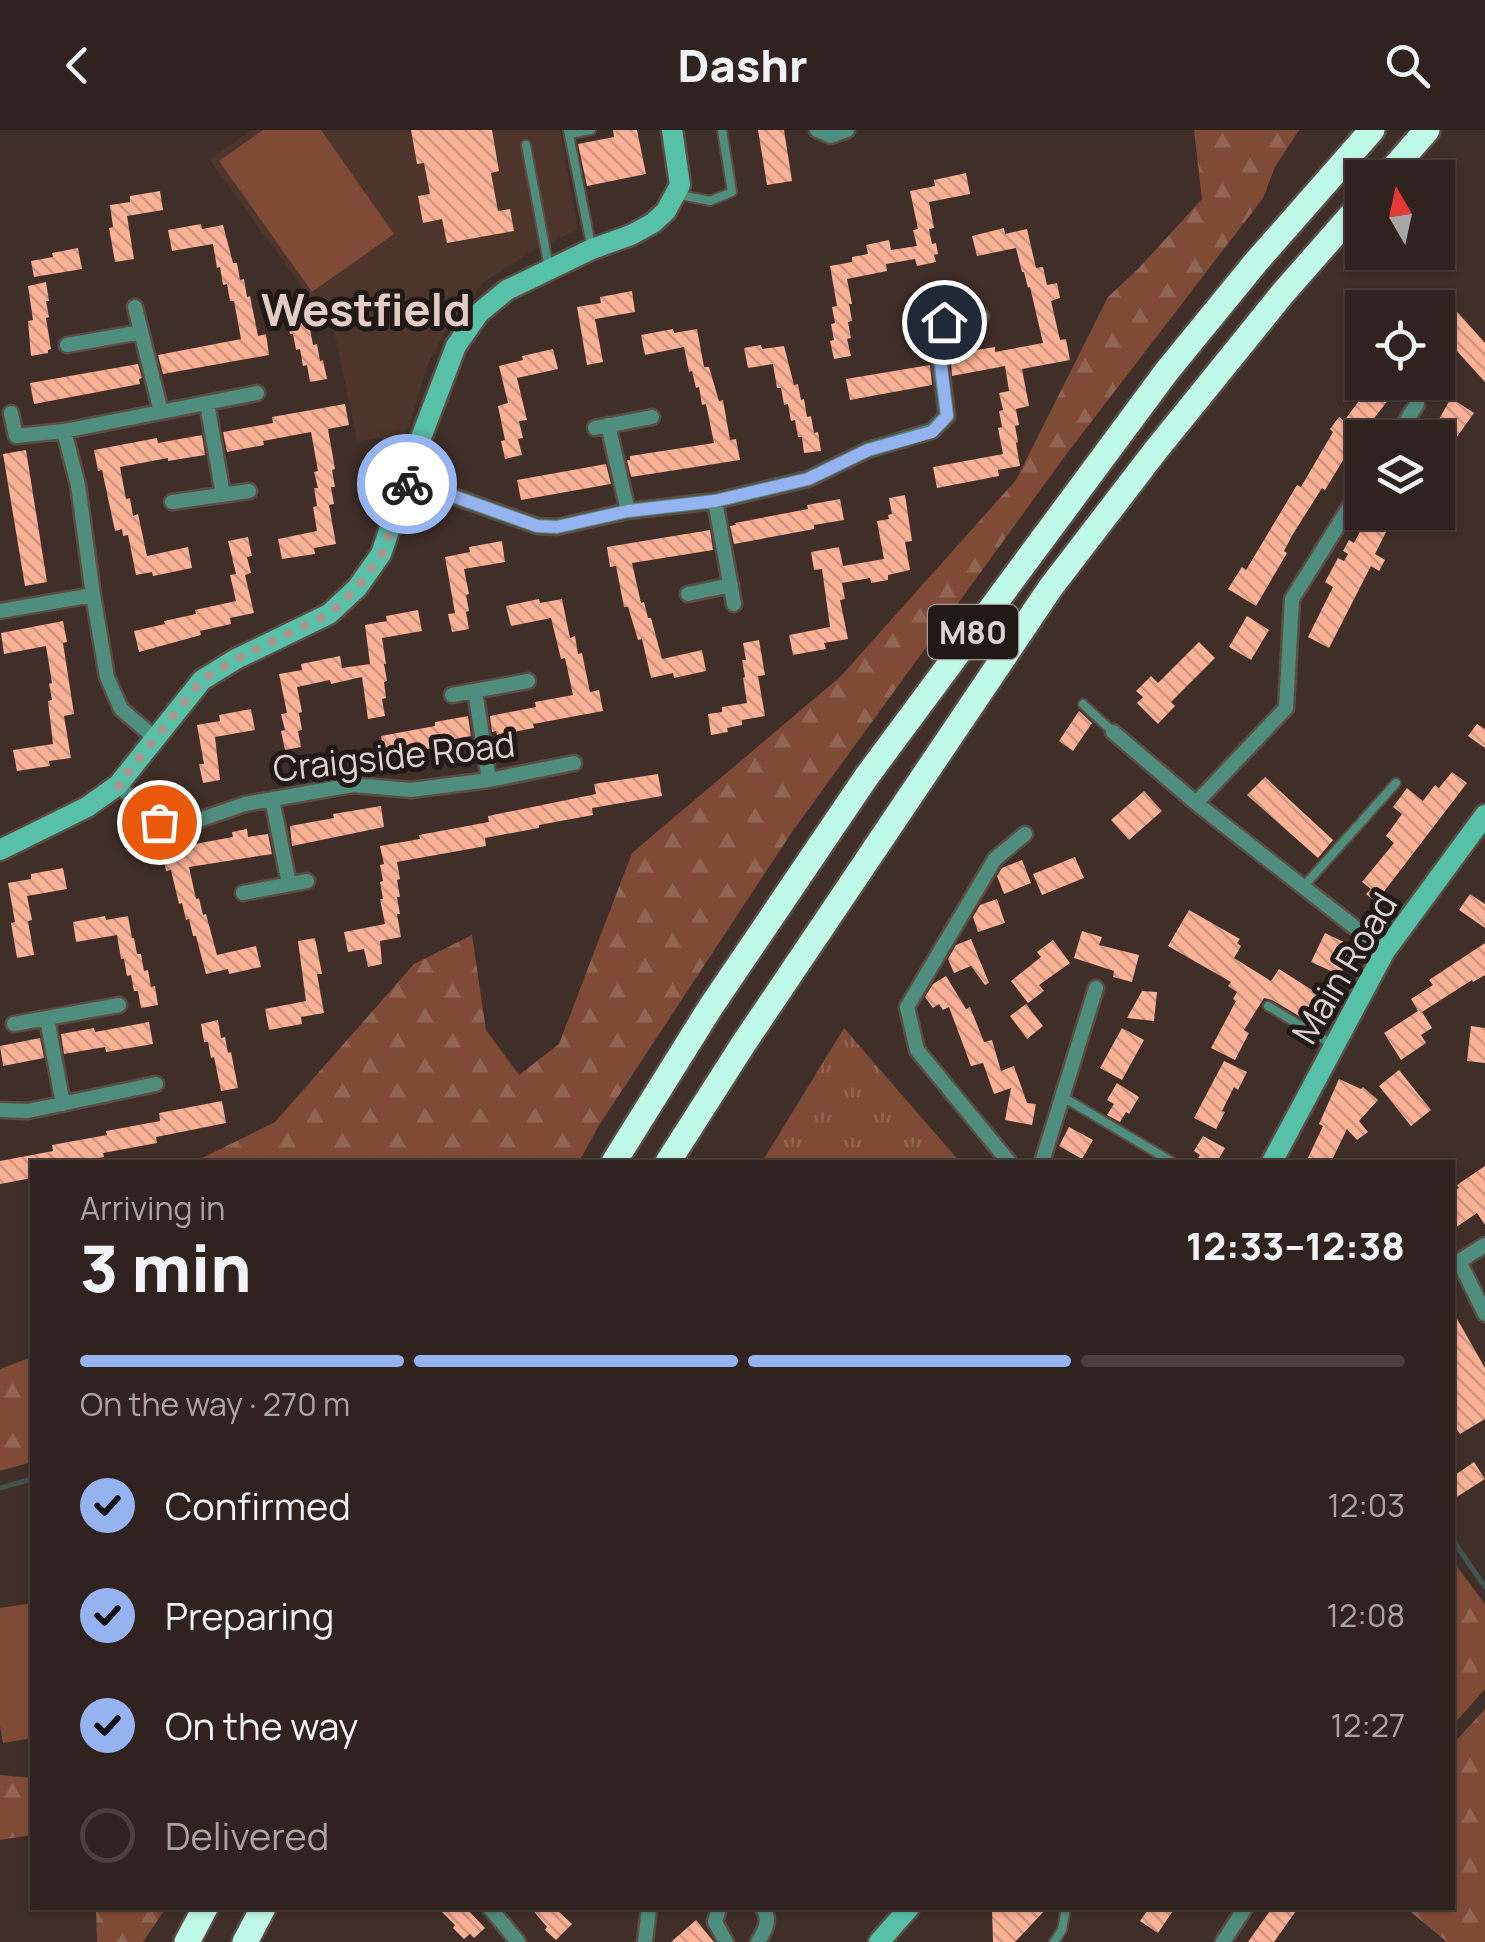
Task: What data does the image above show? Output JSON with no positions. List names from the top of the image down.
{
  "streets": {
    "highway": ["M80"],
    "street": ["Craigside Road", "Main Road"]
  },
  "districts": ["Westfield"],
  "north": "top",
  "page": {
    "header": "Dashr",
    "heading": ["3 min", "Arriving in", "12:33–12:38"],
    "bar": "On the way · 270 m",
    "list": [
      ["Confirmed", "12:03"],
      ["Preparing", "12:08"],
      ["On the way", "12:27"],
      "Delivered"
    ]
  }
}
